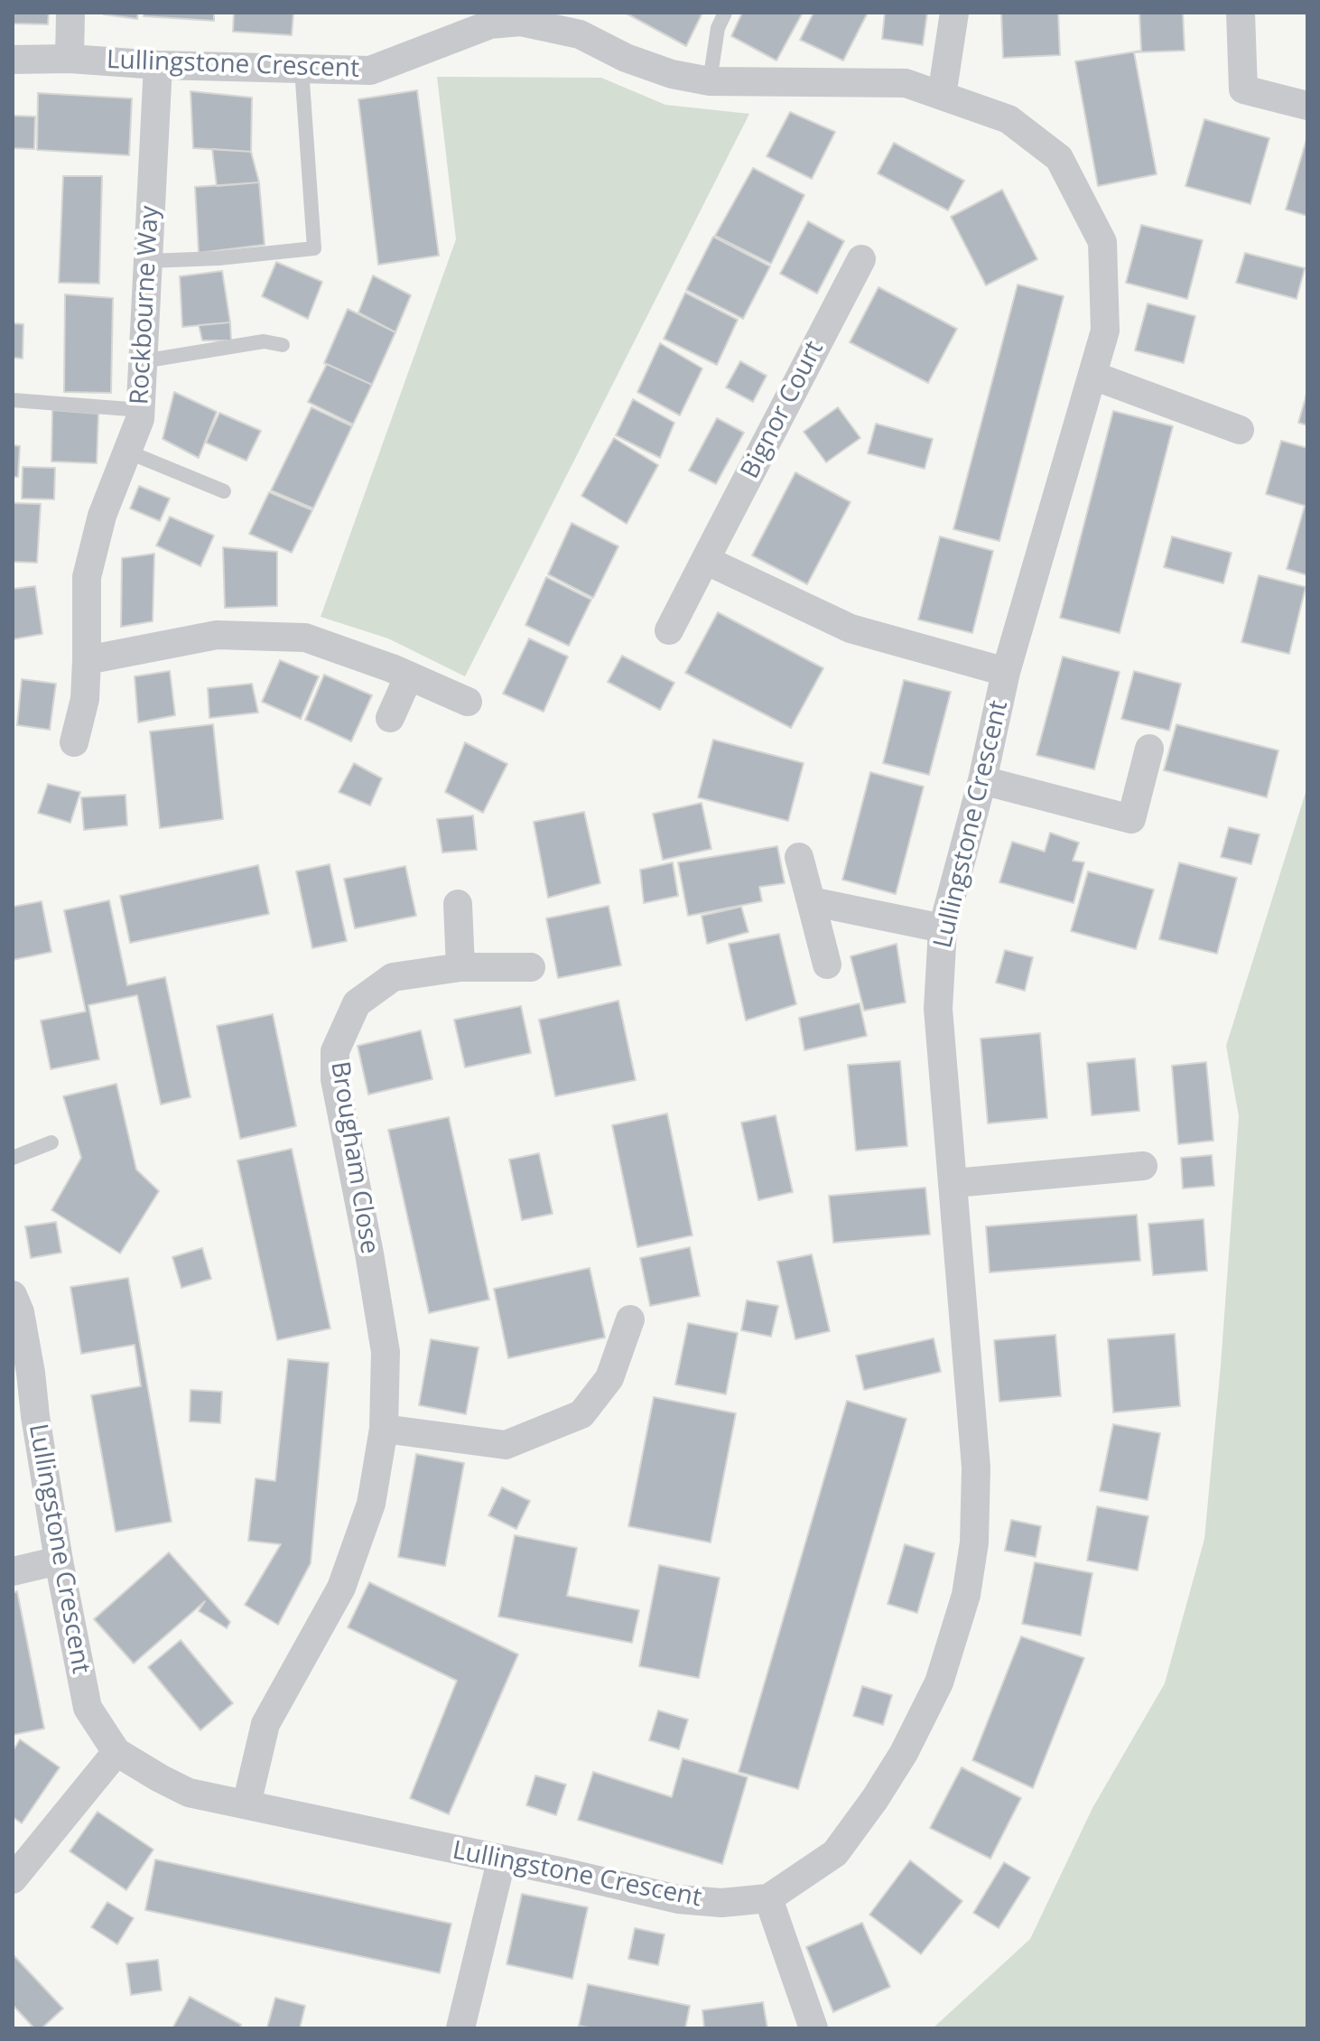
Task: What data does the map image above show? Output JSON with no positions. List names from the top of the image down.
{
  "streets": {
    "street": [
      "Lullingstone Crescent",
      "Rockbourne Way",
      "Bignor Court",
      "Brougham Close"
    ]
  },
  "crossings": [
    ["Lullingstone Crescent", "Rockbourne Way"],
    ["Lullingstone Crescent", "Brougham Close"]
  ]
}
